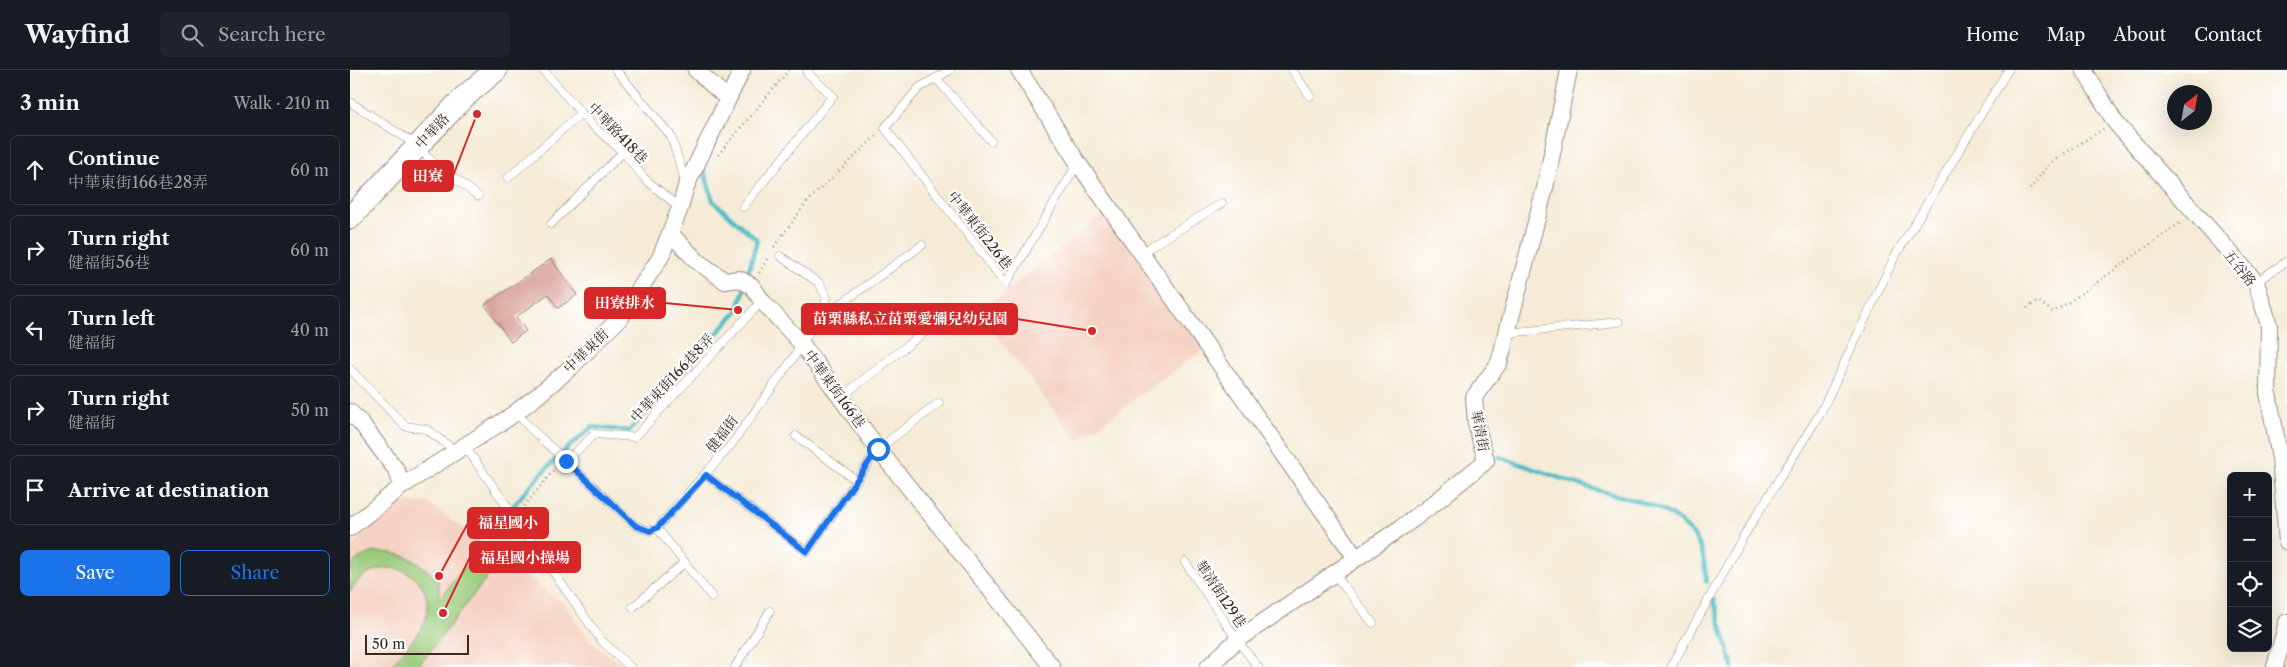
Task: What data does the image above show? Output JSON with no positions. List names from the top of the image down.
{
  "streets": {
    "street": [
      "中華路",
      "五谷路",
      "中華東街",
      "中華東街166巷",
      "華清街"
    ],
    "lane": [
      "中華路418巷",
      "中華東街226巷",
      "中華東街166巷8弄",
      "健福街",
      "華清街129巷"
    ]
  },
  "crossings": [
    ["中華路418巷", "中華東街"],
    ["中華東街166巷8弄", "中華東街166巷"],
    ["中華東街166巷", "健福街"],
    ["華清街", "華清街129巷"]
  ],
  "places": [
    "田寮",
    "田寮排水",
    "苗栗縣私立苗栗愛彌兒幼兒園",
    "福星國小",
    "福星國小操場"
  ],
  "scale_bar": "50 m",
  "north": "top right",
  "page": {
    "header": "Wayfind",
    "search": "Search here",
    "nav": [
      "Home",
      "Map",
      "About",
      "Contact"
    ],
    "heading": ["3 min", "Walk · 210 m"],
    "list": [
      ["Continue", "中華東街166巷28弄", "60 m"],
      ["Turn right", "健福街56巷", "60 m"],
      ["Turn left", "健福街", "40 m"],
      ["Turn right", "健福街", "50 m"],
      "Arrive at destination"
    ],
    "map_buttons": ["+", "−"],
    "buttons": ["Save", "Share"],
    "scale": "50 m"
  }
}
